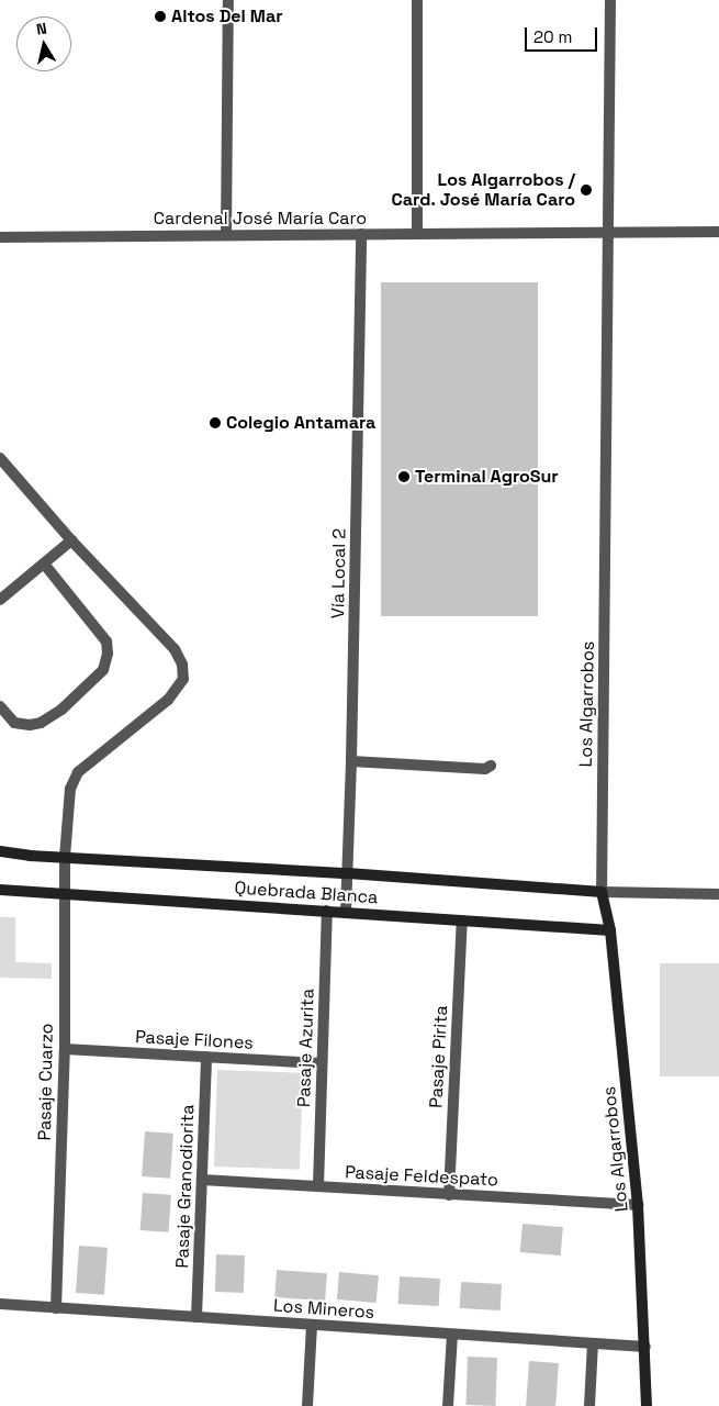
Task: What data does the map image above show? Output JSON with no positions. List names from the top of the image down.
{
  "streets": {
    "street": [
      "Cardenal José María Caro",
      "Vía Local 2",
      "Los Algarrobos",
      "Quebrada Blanca",
      "Pasaje Filones",
      "Pasaje Azurita",
      "Pasaje Pirita",
      "Pasaje Cuarzo",
      "Pasaje Feldespato",
      "Pasaje Granodiorita",
      "Los Mineros"
    ]
  },
  "crossings": [
    ["Cardenal José María Caro", "Vía Local 2"],
    ["Cardenal José María Caro", "Los Algarrobos"],
    ["Vía Local 2", "Quebrada Blanca"],
    ["Los Algarrobos", "Quebrada Blanca"],
    ["Los Algarrobos", "Pasaje Feldespato"],
    ["Los Algarrobos", "Los Mineros"],
    ["Quebrada Blanca", "Pasaje Azurita"],
    ["Quebrada Blanca", "Pasaje Pirita"],
    ["Quebrada Blanca", "Pasaje Cuarzo"],
    ["Pasaje Filones", "Pasaje Azurita"],
    ["Pasaje Filones", "Pasaje Cuarzo"],
    ["Pasaje Filones", "Pasaje Granodiorita"],
    ["Pasaje Azurita", "Pasaje Feldespato"],
    ["Pasaje Pirita", "Pasaje Feldespato"],
    ["Pasaje Cuarzo", "Los Mineros"],
    ["Pasaje Feldespato", "Pasaje Granodiorita"],
    ["Pasaje Granodiorita", "Los Mineros"]
  ],
  "places": [
    "Altos Del Mar",
    "Los Algarrobos / Card. José María Caro",
    "Colegio Antamara",
    "Terminal AgroSur"
  ],
  "scale_bar": "20 m",
  "north": "top"
}
